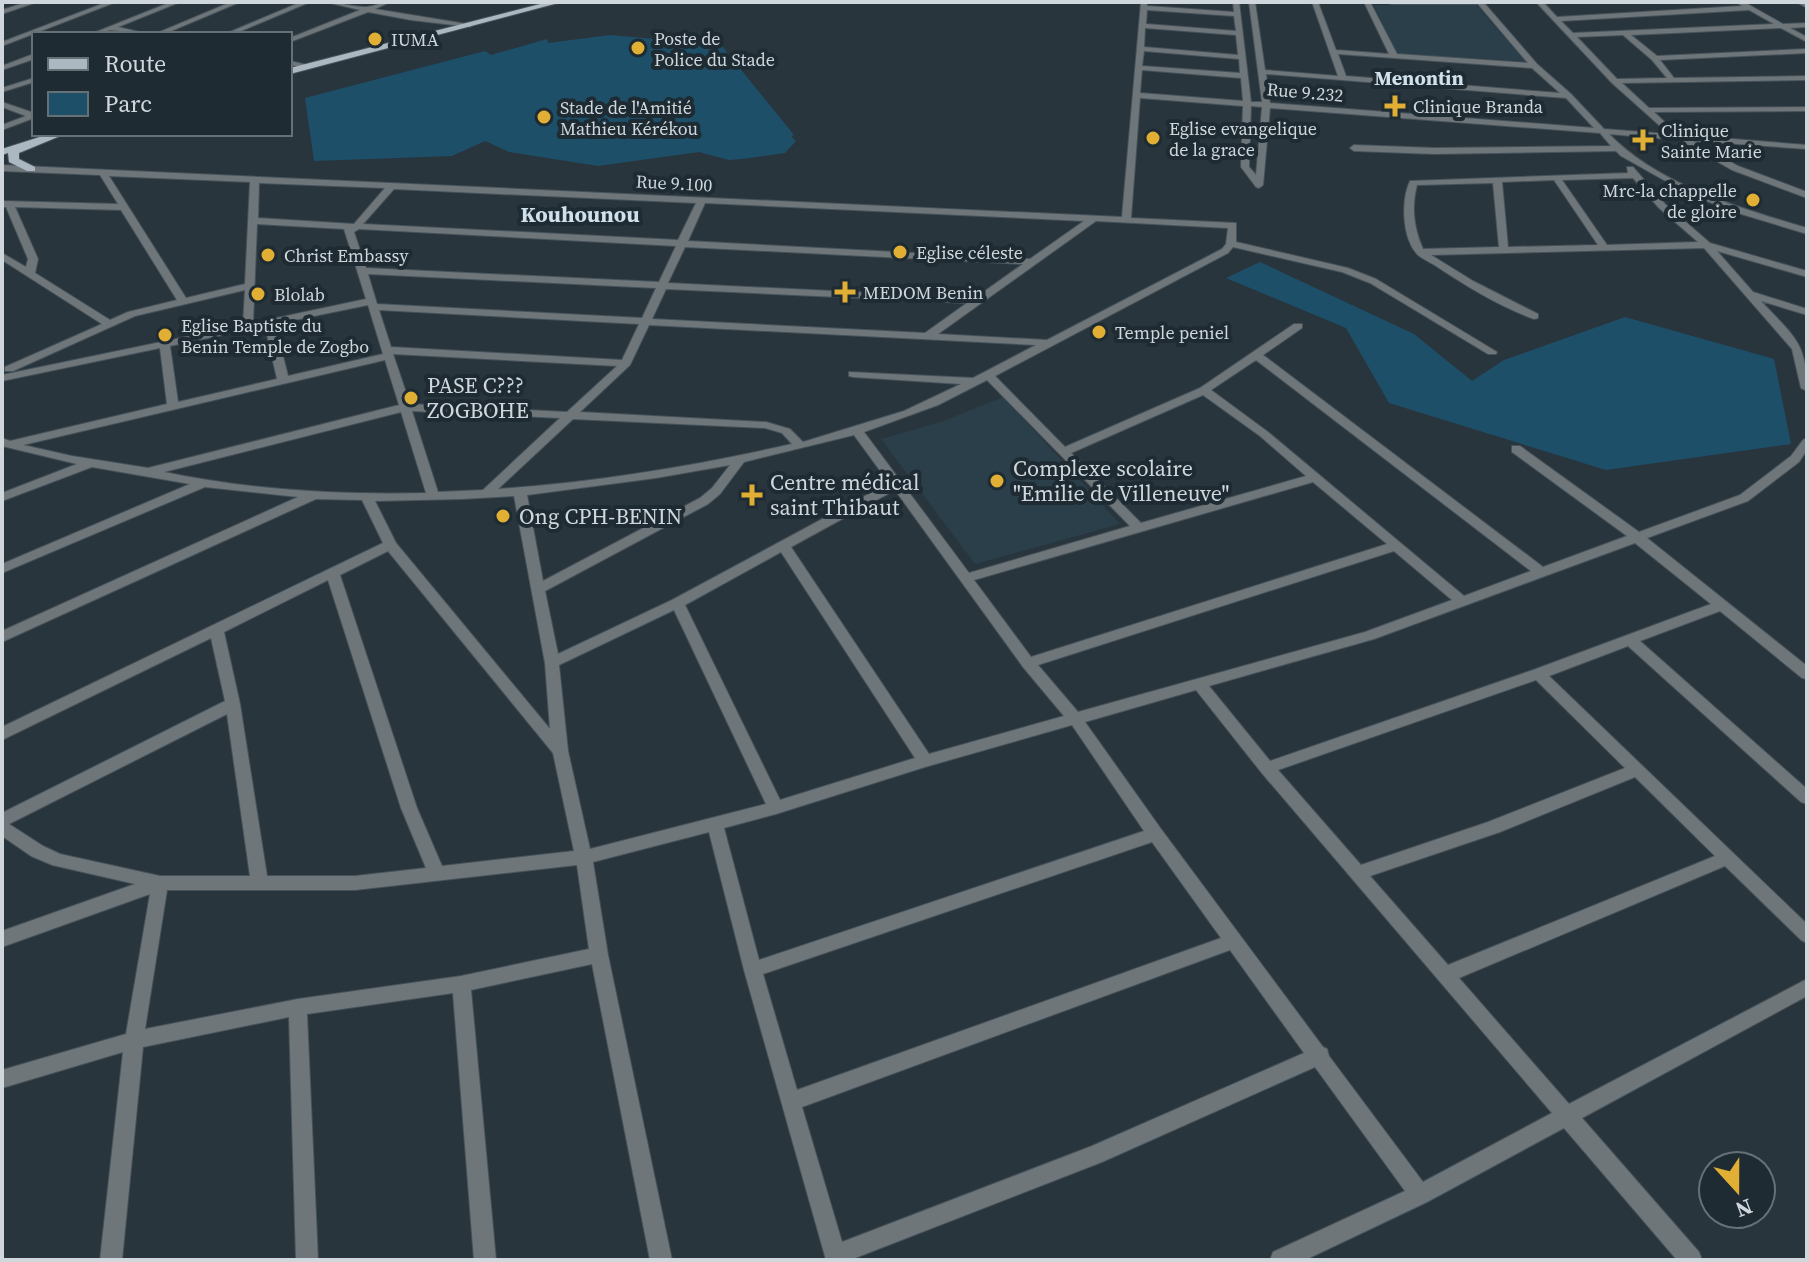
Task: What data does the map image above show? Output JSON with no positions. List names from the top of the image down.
{
  "streets": {
    "street": ["Rue 9.232", "Rue 9.100"]
  },
  "districts": ["Menontin", "Kouhounou"],
  "places": {
    "other": [
      "IUMA",
      "Poste de Police du Stade",
      "Stade de l'Amitié Mathieu Kérékou",
      "Eglise evangelique de la grace",
      "Mrc-la chappelle de gloire",
      "Eglise céleste",
      "Christ Embassy",
      "Blolab",
      "Temple peniel",
      "Eglise Baptiste du Benin Temple de Zogbo",
      "PASE C??? ZOGBOHE",
      "Complexe scolaire \"Emilie de Villeneuve\"",
      "Ong CPH-BENIN"
    ],
    "health": [
      "Clinique Branda",
      "Clinique Sainte Marie",
      "MEDOM Benin",
      "Centre médical saint Thibaut"
    ]
  },
  "legend": ["Route", "Parc"],
  "north": "bottom"
}
